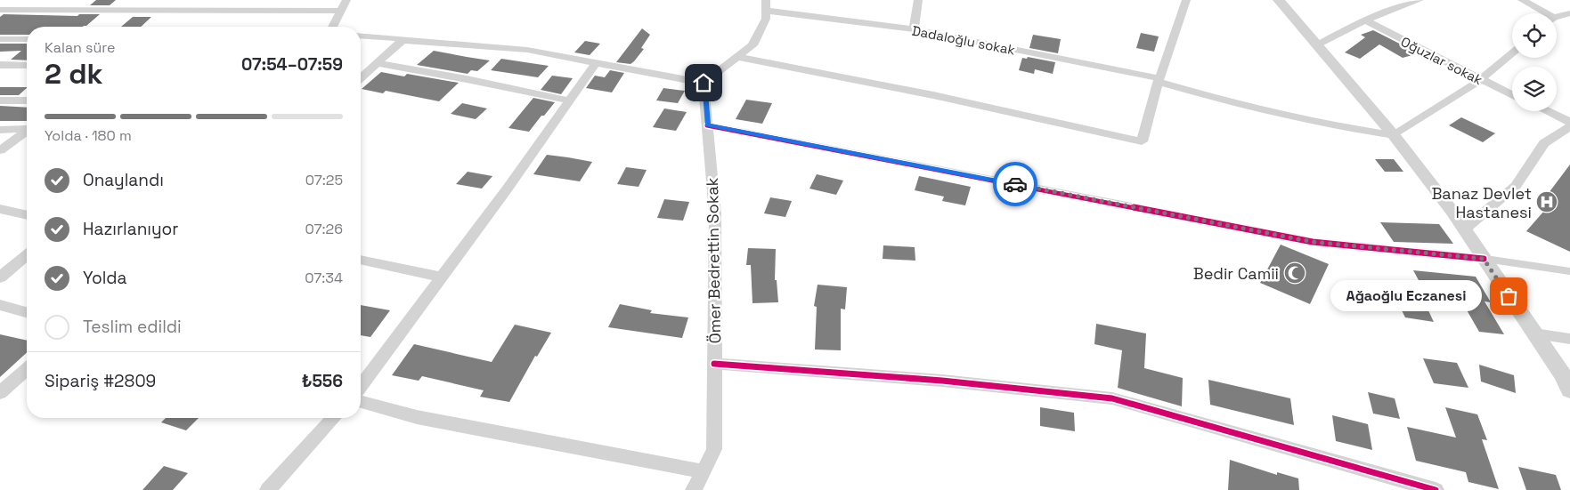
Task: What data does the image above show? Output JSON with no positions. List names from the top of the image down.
{
  "streets": {
    "street": ["Dadaloğlu sokak", "Oğuzlar sokak", "Ömer Bedrettin Sokak"]
  },
  "places": {
    "hospital": ["Banaz Devlet Hastanesi"],
    "mosque": ["Bedir Camii"],
    "other": ["Ağaoğlu Eczanesi"]
  },
  "page": {
    "heading": ["2 dk", "Kalan süre", "07:54–07:59"],
    "panel": ["Sipariş #2809", "₺556"],
    "bar": "Yolda · 180 m",
    "list": [
      ["Onaylandı", "07:25"],
      ["Hazırlanıyor", "07:26"],
      ["Yolda", "07:34"],
      "Teslim edildi"
    ],
    "bubble": "Ağaoğlu Eczanesi"
  }
}
